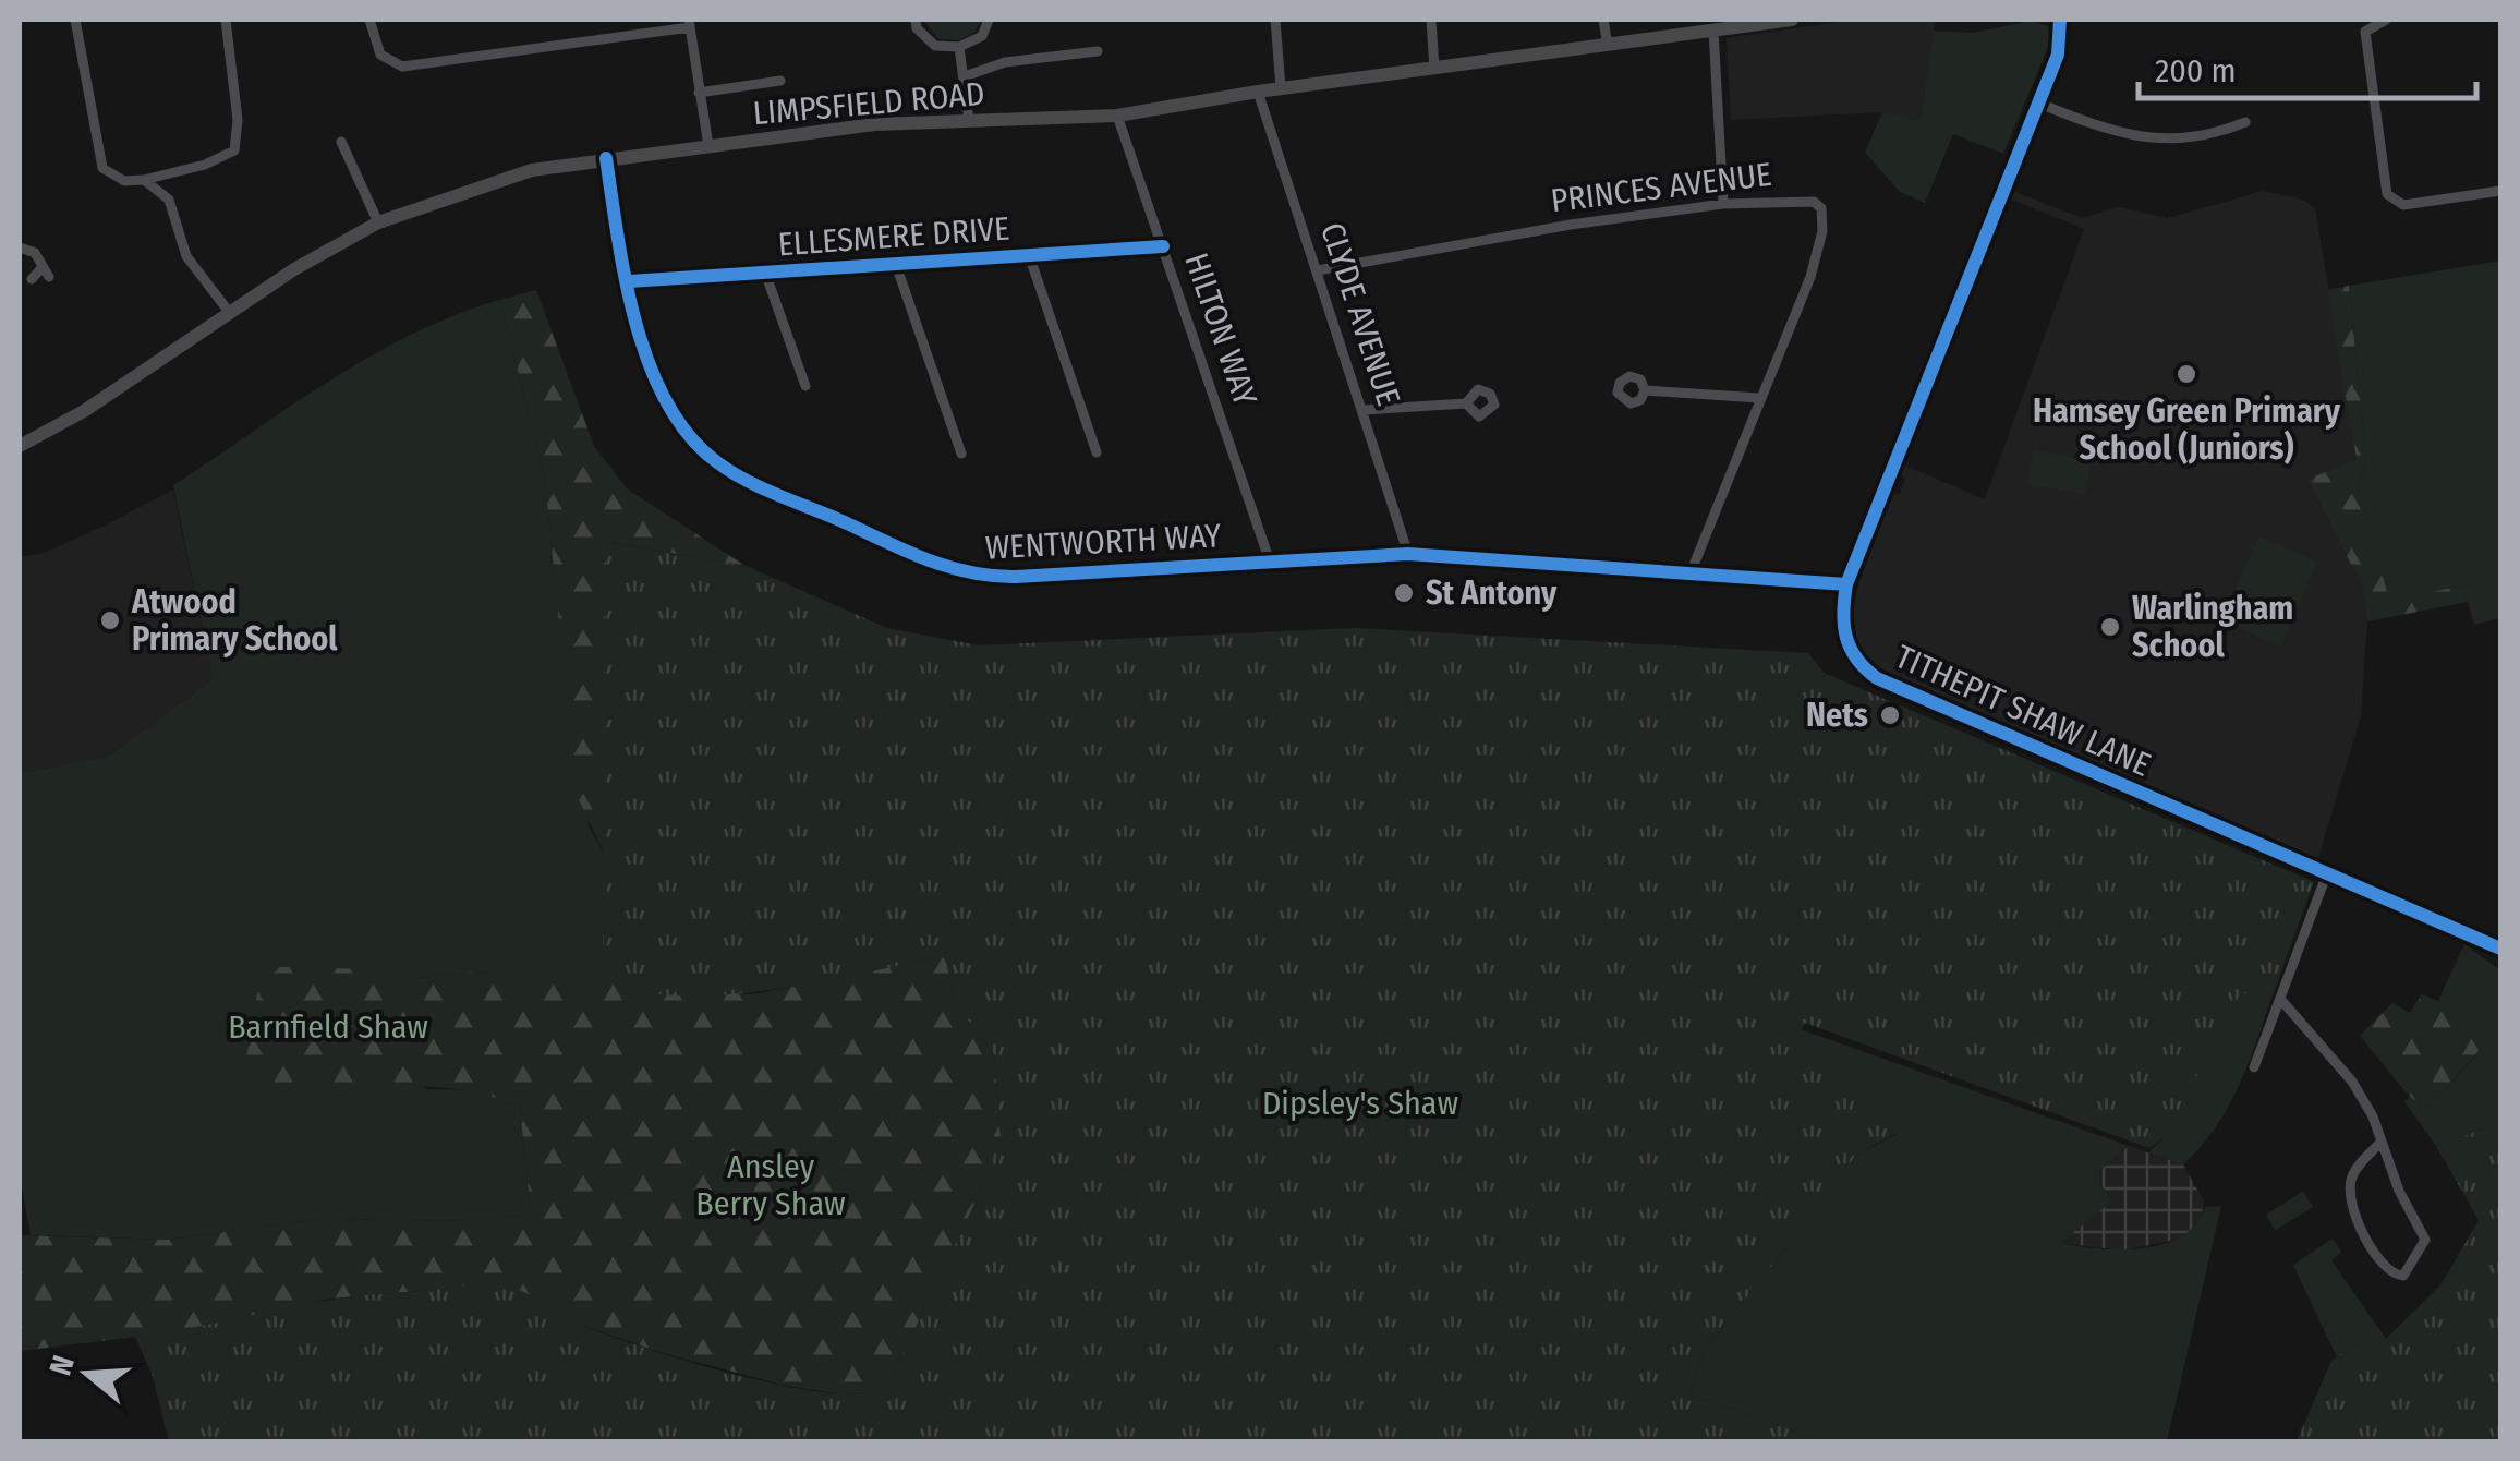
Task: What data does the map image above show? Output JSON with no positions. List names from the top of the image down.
{
  "streets": {
    "main road": ["LIMPSFIELD ROAD"],
    "street": [
      "PRINCES AVENUE",
      "ELLESMERE DRIVE",
      "CLYDE AVENUE",
      "HILTON WAY",
      "WENTWORTH WAY",
      "TITHEPIT SHAW LANE"
    ]
  },
  "crossings": [
    ["LIMPSFIELD ROAD", "CLYDE AVENUE"],
    ["LIMPSFIELD ROAD", "HILTON WAY"],
    ["LIMPSFIELD ROAD", "WENTWORTH WAY"],
    ["PRINCES AVENUE", "CLYDE AVENUE"],
    ["PRINCES AVENUE", "WENTWORTH WAY"],
    ["ELLESMERE DRIVE", "HILTON WAY"],
    ["ELLESMERE DRIVE", "WENTWORTH WAY"],
    ["CLYDE AVENUE", "WENTWORTH WAY"],
    ["HILTON WAY", "WENTWORTH WAY"],
    ["WENTWORTH WAY", "TITHEPIT SHAW LANE"]
  ],
  "parks": ["Barnfield Shaw", "Dipsley's Shaw", "Ansley Berry Shaw"],
  "places": [
    "Hamsey Green Primary School (Juniors)",
    "St Antony",
    "Atwood Primary School",
    "Warlingham School",
    "Nets"
  ],
  "scale_bar": "200 m",
  "north": "left"
}
